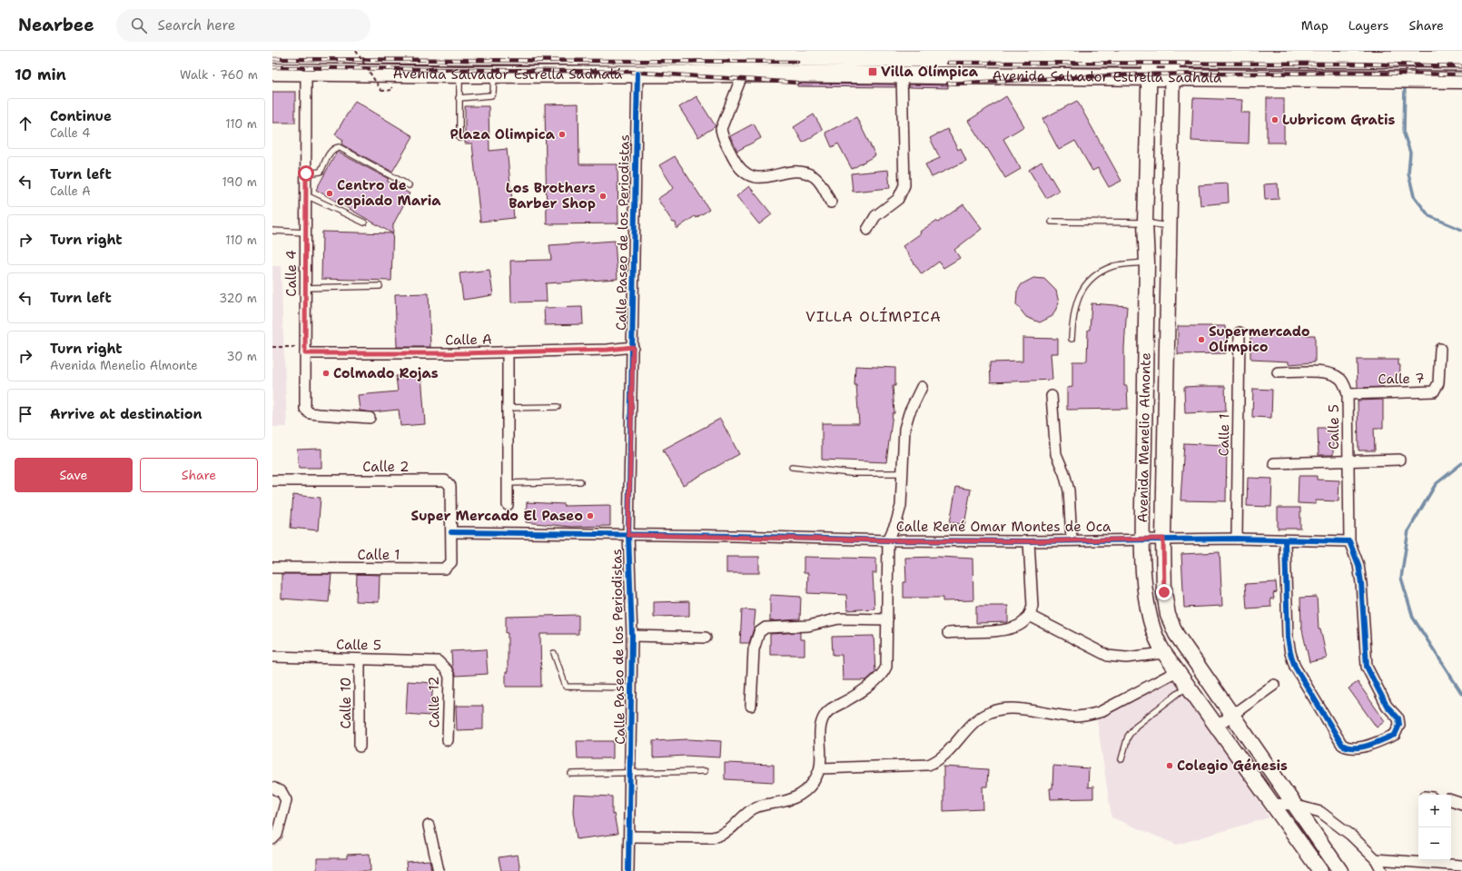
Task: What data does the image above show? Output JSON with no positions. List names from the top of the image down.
{
  "streets": {
    "main road": ["Avenida Salvador Estrella Sadhalá"],
    "street": [
      "Calle Paseo de los Periodistas",
      "Calle 4",
      "Calle A",
      "Calle 7",
      "Calle 5",
      "Calle 1",
      "Avenida Menelio Almonte",
      "Calle 2",
      "Calle René Omar Montes de Oca",
      "Calle 12",
      "Calle 10"
    ]
  },
  "crossings": [
    ["Avenida Salvador Estrella Sadhalá", "Calle Paseo de los Periodistas"],
    ["Avenida Salvador Estrella Sadhalá", "Calle 4"],
    ["Avenida Salvador Estrella Sadhalá", "Avenida Menelio Almonte"],
    ["Calle Paseo de los Periodistas", "Calle A"],
    ["Calle Paseo de los Periodistas", "Calle René Omar Montes de Oca"],
    ["Calle 4", "Calle A"],
    ["Calle 7", "Calle 5"],
    ["Calle 5", "Calle René Omar Montes de Oca"],
    ["Calle 5", "Calle 12"],
    ["Calle 5", "Calle 10"],
    ["Calle 1", "Calle 2"],
    ["Calle 1", "Calle René Omar Montes de Oca"],
    ["Avenida Menelio Almonte", "Calle René Omar Montes de Oca"],
    ["Calle 2", "Calle René Omar Montes de Oca"]
  ],
  "districts": ["VILLA OLÍMPICA"],
  "places": {
    "transit": ["Villa Olímpica"],
    "other": [
      "Lubricom Gratis",
      "Plaza Olimpica",
      "Centro de copiado Maria",
      "Los Brothers Barber Shop",
      "Supermercado Olímpico",
      "Colmado Rojas",
      "Super Mercado El Paseo",
      "Colegio Génesis"
    ]
  },
  "page": {
    "header": "Nearbee",
    "search": "Search here",
    "nav": ["Map", "Layers", "Share"],
    "heading": ["10 min", "Walk · 760 m"],
    "list": [
      ["Continue", "Calle 4", "110 m"],
      ["Turn left", "Calle A", "190 m"],
      ["Turn right", "110 m"],
      ["Turn left", "320 m"],
      ["Turn right", "Avenida Menelio Almonte", "30 m"],
      "Arrive at destination"
    ],
    "buttons": ["Save", "Share"],
    "map_buttons": ["+", "−"]
  }
}
